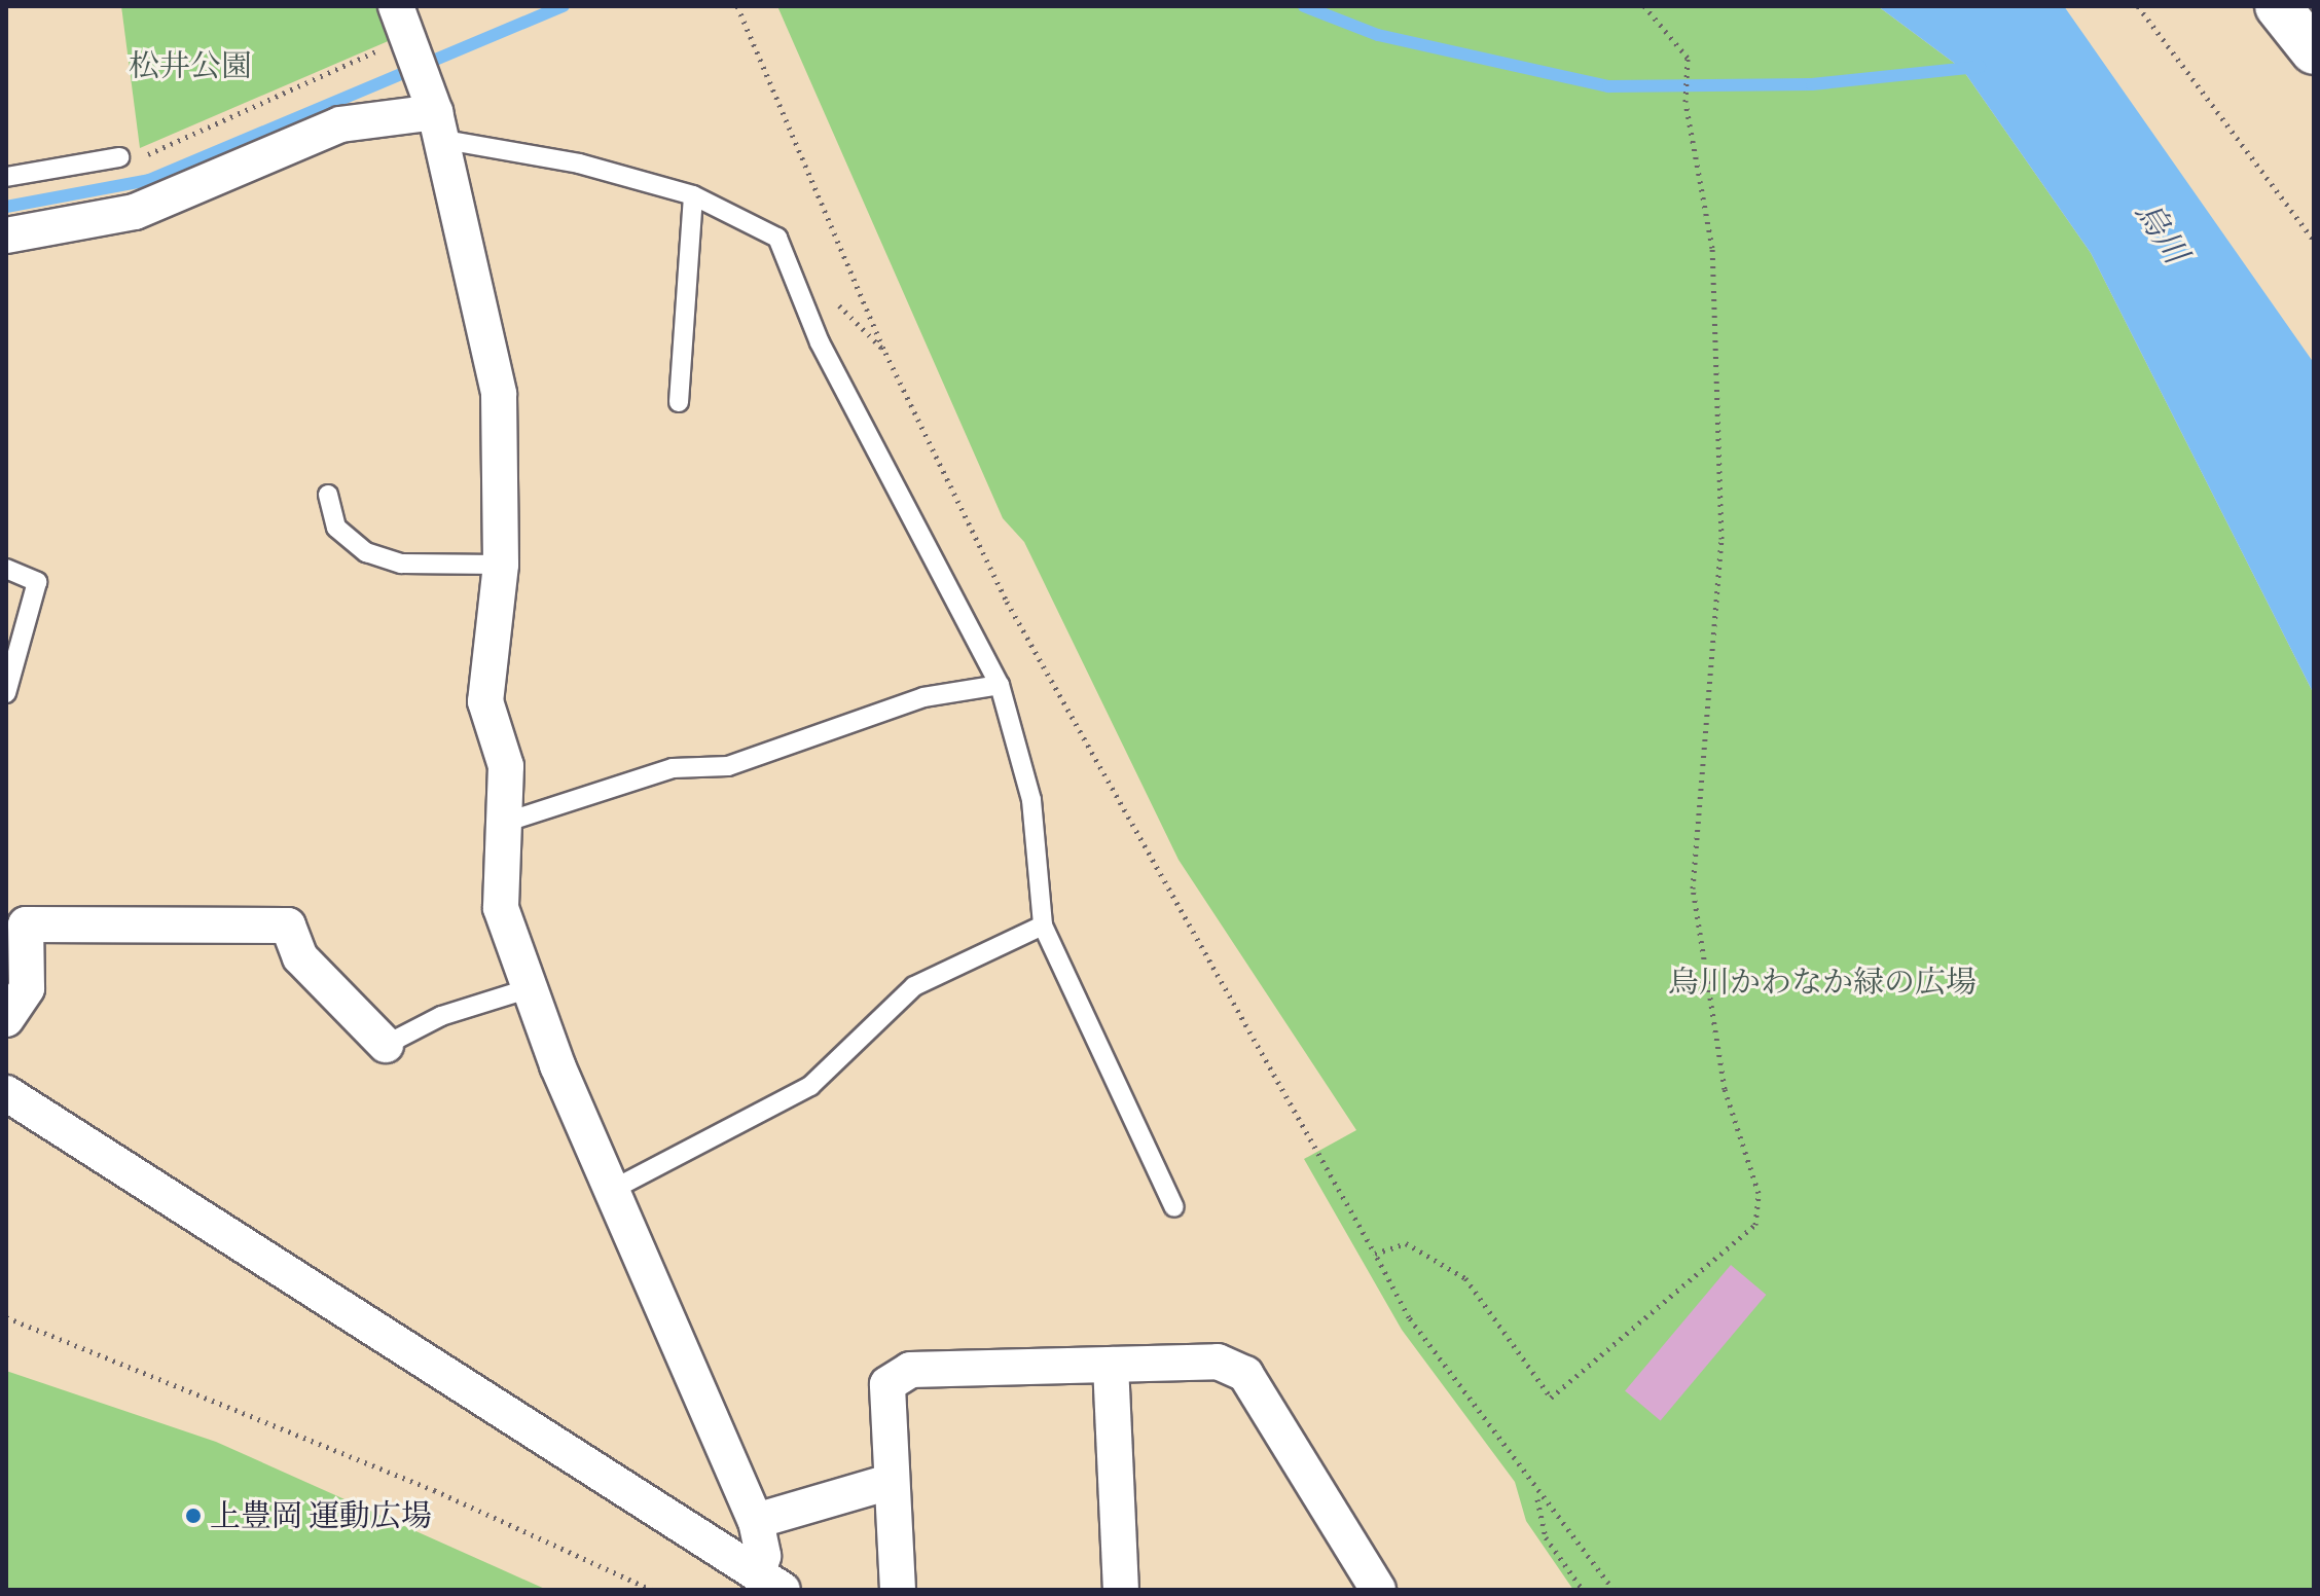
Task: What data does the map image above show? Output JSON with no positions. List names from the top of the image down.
{
  "water": ["烏川"],
  "parks": ["松井公園", "烏川かわなか緑の広場"],
  "places": ["上豊岡 運動広場"]
}
